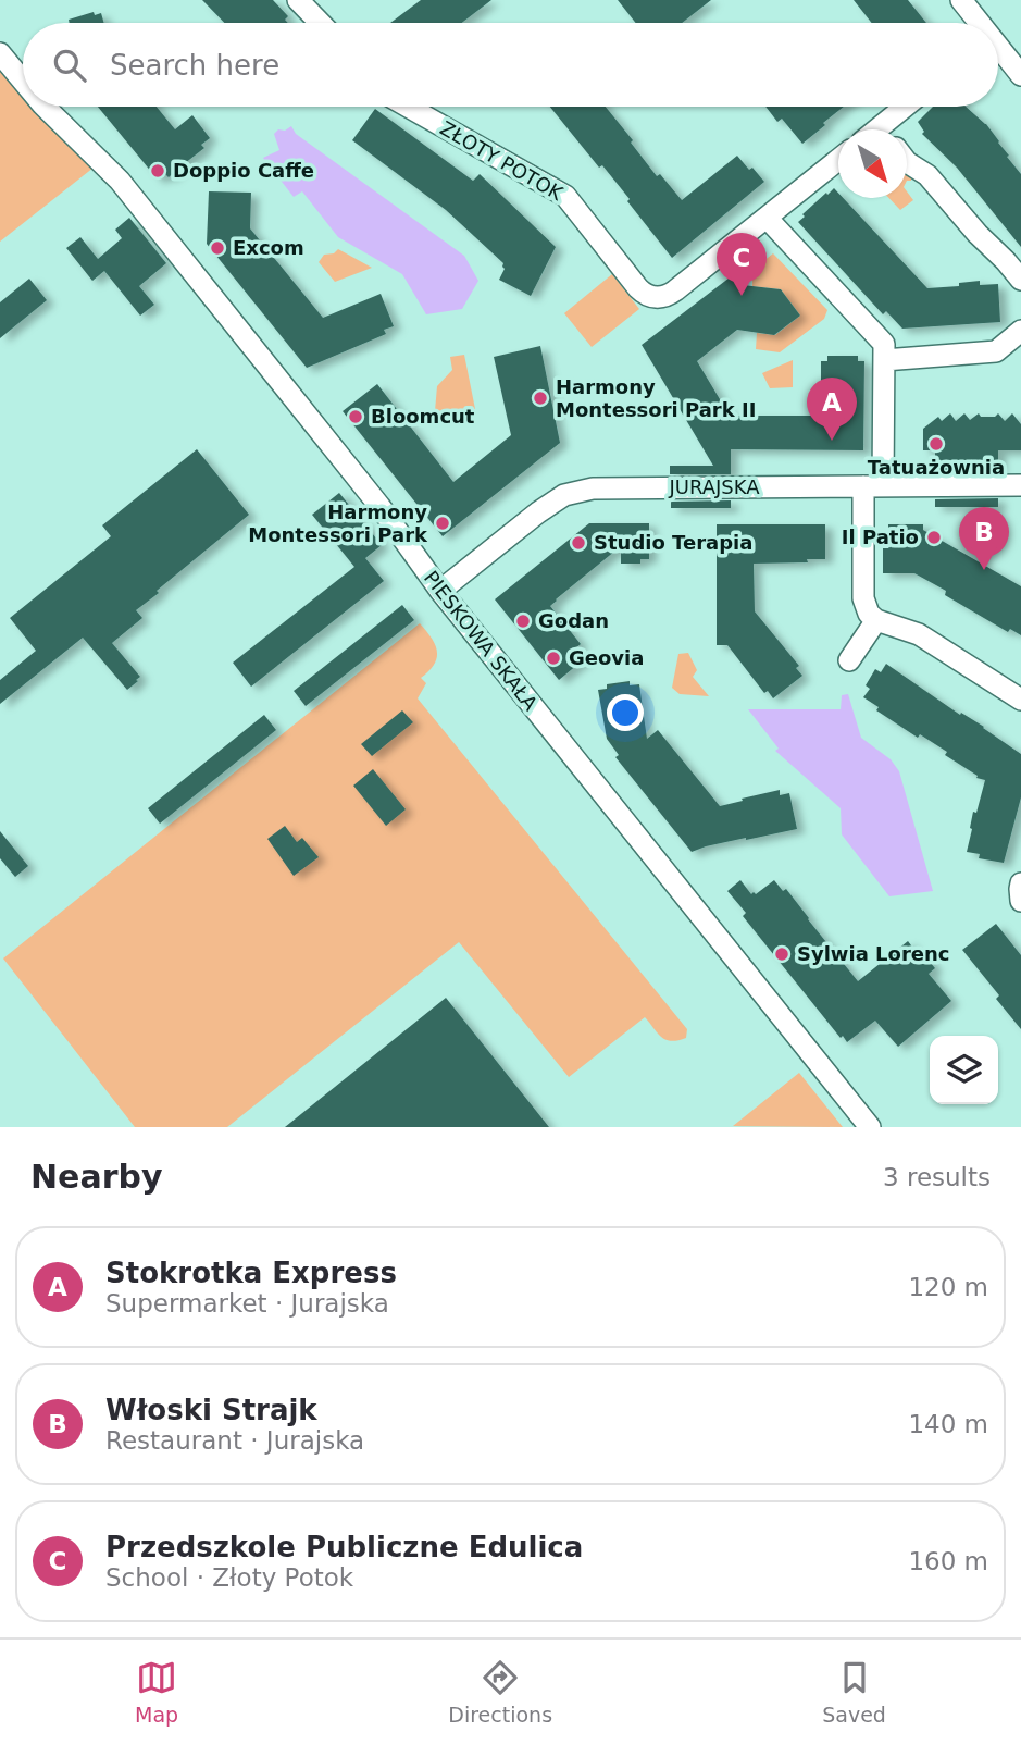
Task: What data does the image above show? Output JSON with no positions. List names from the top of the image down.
{
  "streets": {
    "street": ["ZŁOTY POTOK", "JURAJSKA", "PIESKOWA SKAŁA"]
  },
  "crossings": [
    ["JURAJSKA", "PIESKOWA SKAŁA"]
  ],
  "places": [
    "Doppio Caffe",
    "Excom",
    "Harmony Montessori Park II",
    "Bloomcut",
    "Tatuażownia",
    "Harmony Montessori Park",
    "Il Patio",
    "Studio Terapia",
    "Godan",
    "Geovia",
    "Sylwia Lorenc"
  ],
  "north": "bottom right",
  "page": {
    "search": "Search here",
    "pins": ["C", "A", "B"],
    "heading": ["Nearby", "3 results"],
    "list": [
      {
        "mark": "A",
        "name": "Stokrotka Express",
        "note": "Supermarket · Jurajska",
        "value": "120 m"
      },
      {
        "mark": "B",
        "name": "Włoski Strajk",
        "note": "Restaurant · Jurajska",
        "value": "140 m"
      },
      {
        "mark": "C",
        "name": "Przedszkole Publiczne Edulica",
        "note": "School · Złoty Potok",
        "value": "160 m"
      }
    ],
    "nav": ["Map", "Directions", "Saved"]
  }
}
